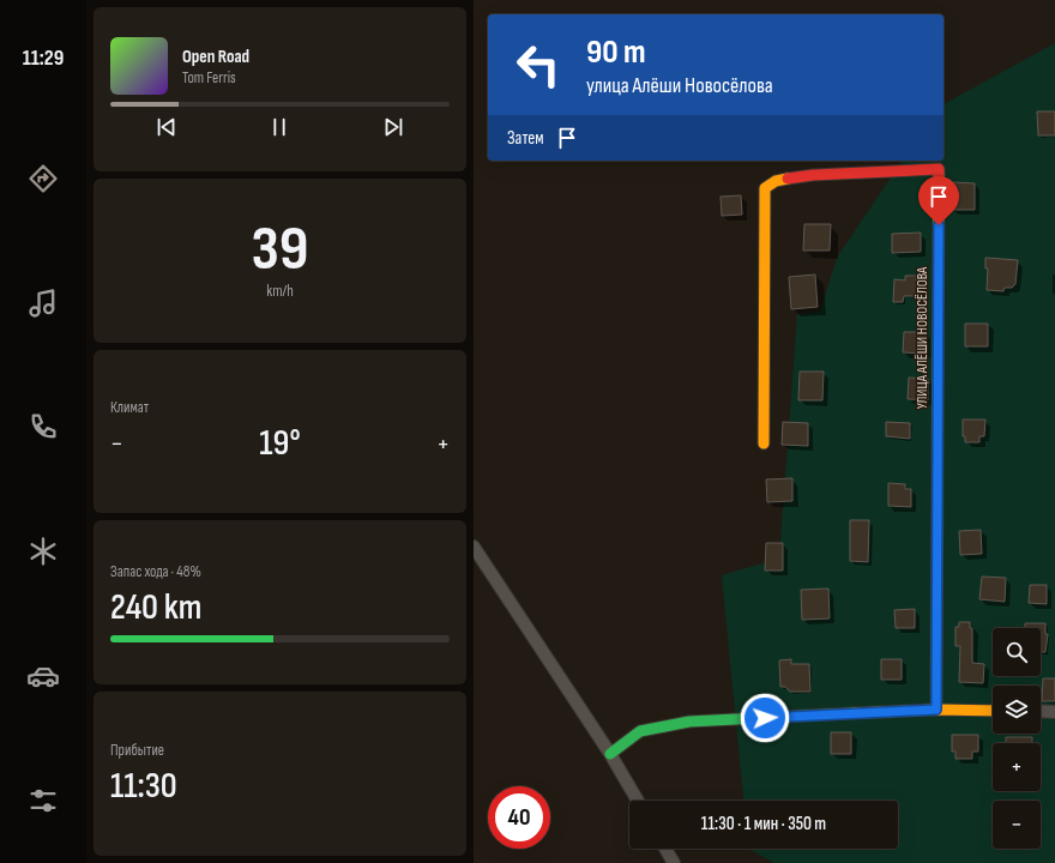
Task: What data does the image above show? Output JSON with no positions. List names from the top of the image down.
{
  "streets": {
    "street": ["УЛИЦА АЛЁШИ НОВОСЁЛОВА"]
  },
  "page": {
    "tabs": "11:29",
    "turn": ["90 m", "улица Алёши Новосёлова"],
    "song": ["Open Road", "Tom Ferris"],
    "then": "Затем",
    "tile": [
      ["39", "km/h"],
      "Климат",
      ["Запас хода · 48%", "240 km"],
      ["Прибытие", "11:30"]
    ],
    "heat": ["−", "19°", "+"],
    "map_buttons": ["+", "−"],
    "limit": "40",
    "trip": "11:30 · 1 мин · 350 m"
  }
}
